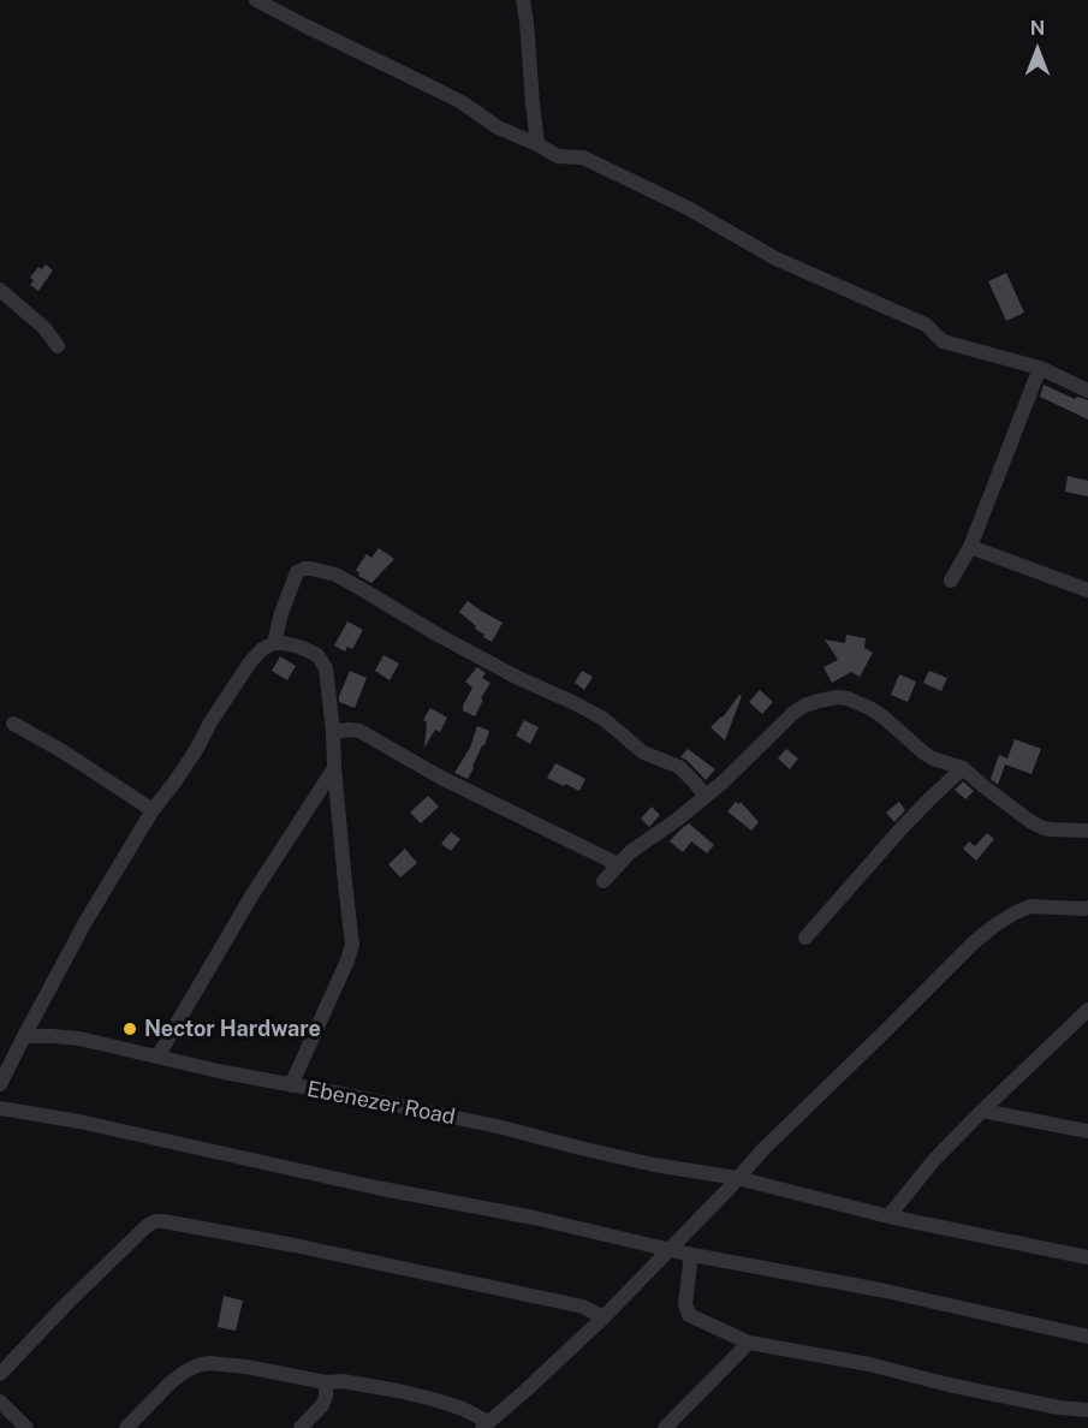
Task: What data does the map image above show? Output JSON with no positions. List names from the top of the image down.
{
  "streets": {
    "street": ["Ebenezer Road"]
  },
  "places": ["Nector Hardware"],
  "north": "top"
}
